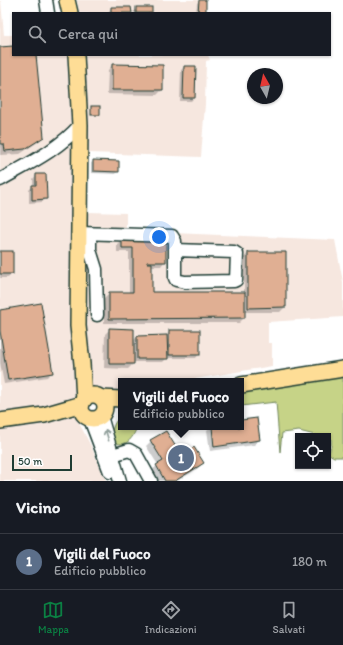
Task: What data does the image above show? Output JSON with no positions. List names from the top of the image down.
{
  "scale_bar": "50 m",
  "north": "top",
  "page": {
    "search": "Cerca qui",
    "popup": ["Vigili del Fuoco", "Edificio pubblico"],
    "pins": "1",
    "scale": "50 m",
    "heading": "Vicino",
    "list": [
      {
        "mark": "1",
        "name": "Vigili del Fuoco",
        "note": "Edificio pubblico",
        "value": "180 m"
      }
    ],
    "nav": ["Mappa", "Indicazioni", "Salvati"]
  }
}
